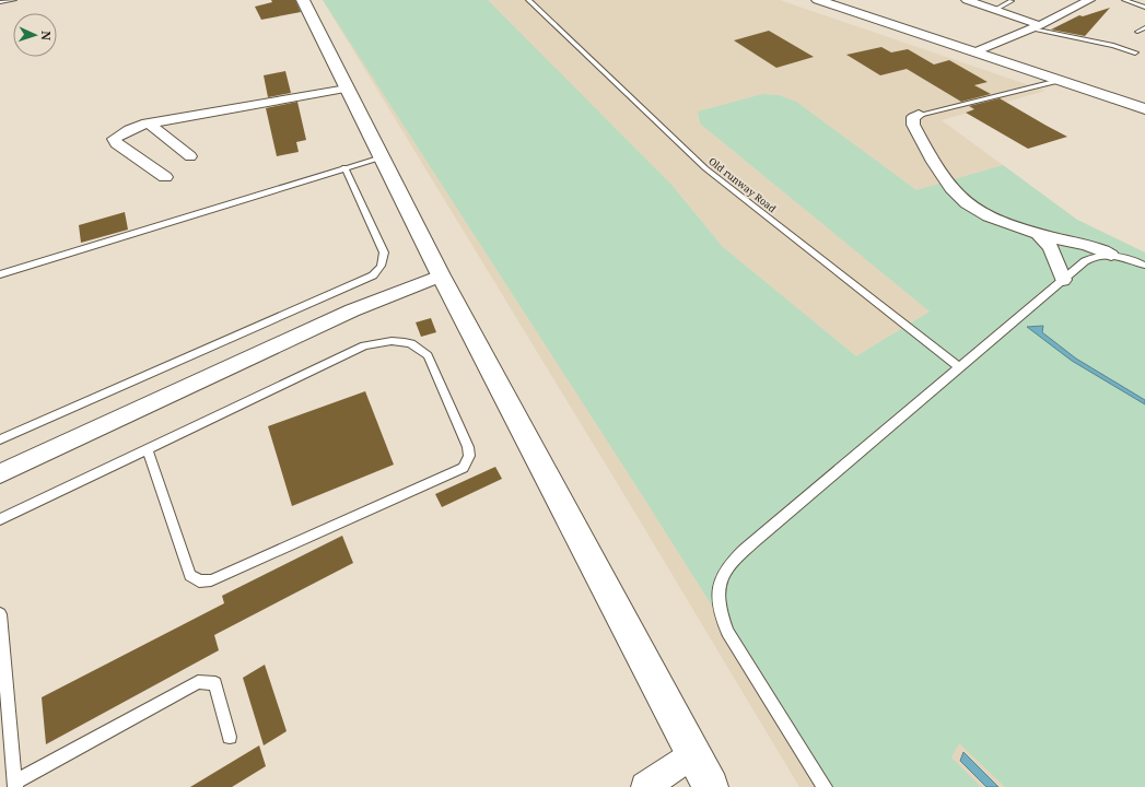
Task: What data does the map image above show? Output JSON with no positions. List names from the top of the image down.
{
  "streets": {
    "lane": ["Old runway Road"]
  },
  "north": "right"
}
